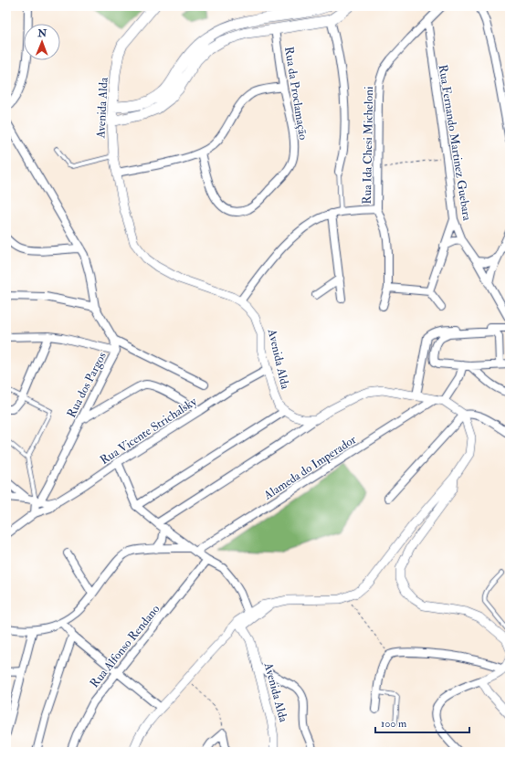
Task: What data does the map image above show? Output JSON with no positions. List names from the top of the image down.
{
  "streets": {
    "main road": ["Avenida Alda"],
    "street": [
      "Rua da Proclamação",
      "Rua Fernando Martinez Guebara",
      "Rua Ida Chesi Micheloni",
      "Rua dos Pargos",
      "Rua Vicente Strichalsky",
      "Alameda do Imperador",
      "Rua Alfonso Rendano"
    ]
  },
  "crossings": [
    ["Avenida Alda", "Rua Vicente Strichalsky"],
    ["Rua Fernando Martinez Guebara", "Rua Ida Chesi Micheloni"],
    ["Rua dos Pargos", "Rua Vicente Strichalsky"]
  ],
  "scale_bar": "100 m",
  "north": "top"
}
